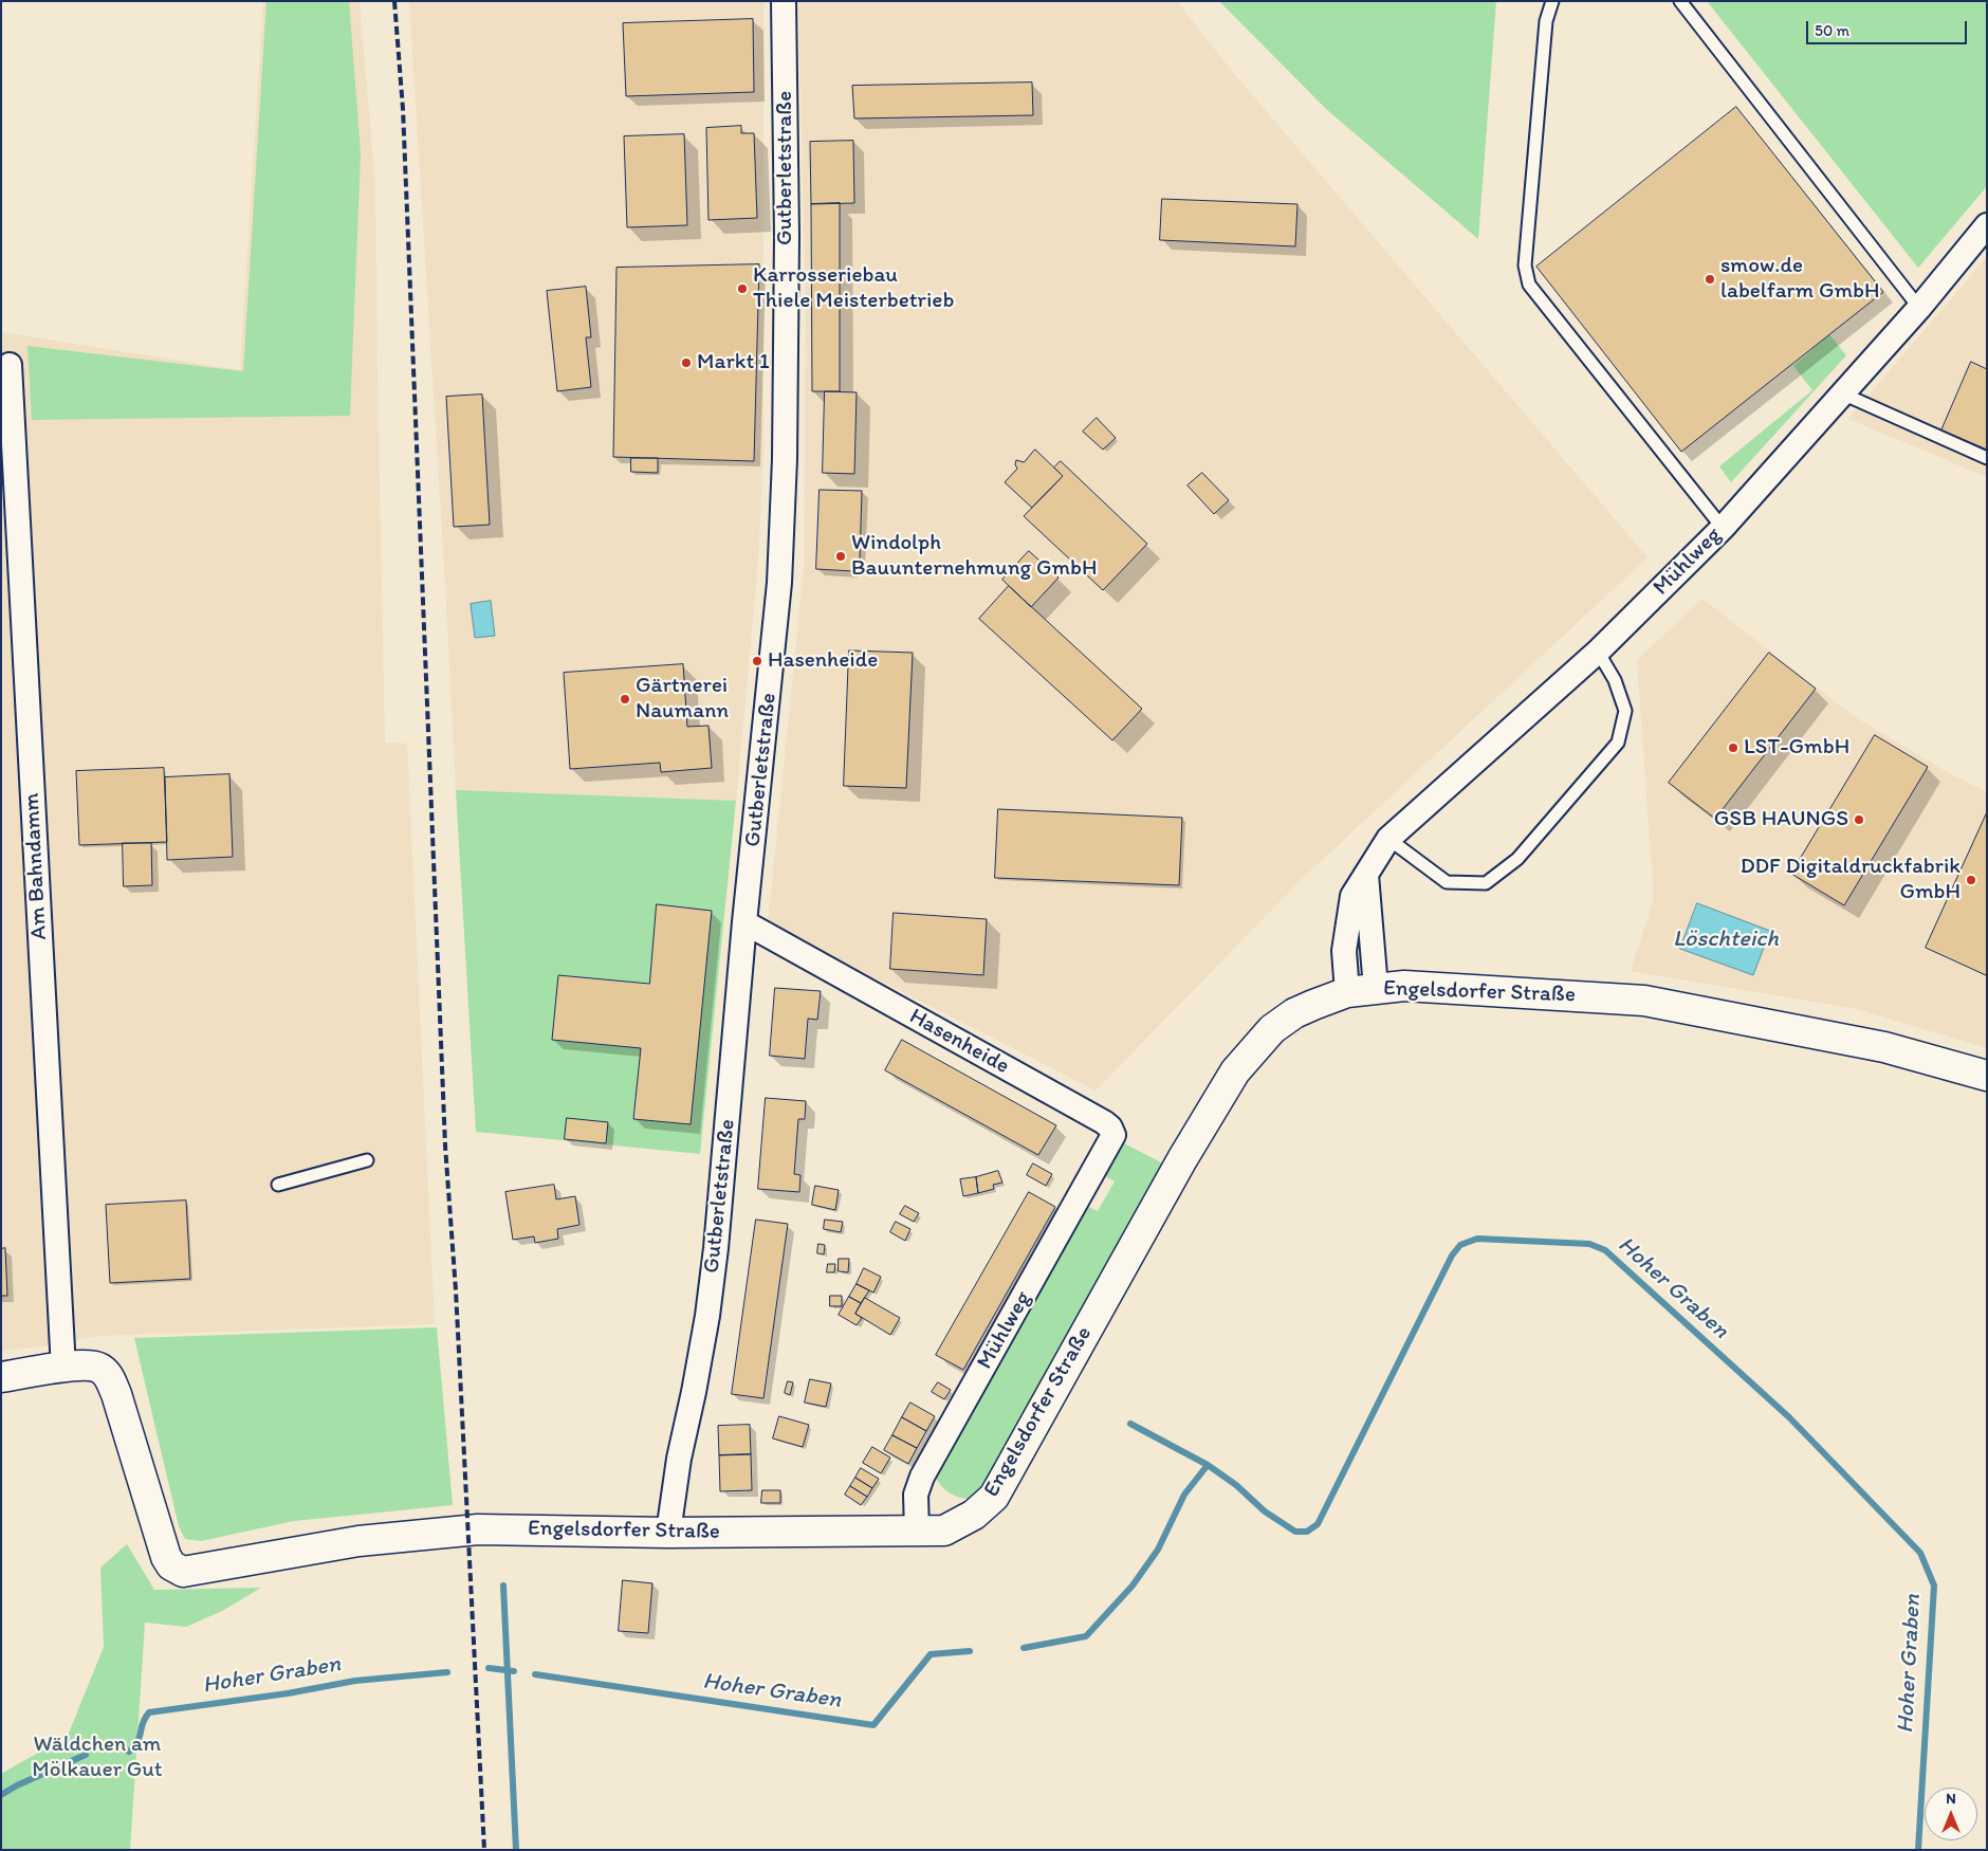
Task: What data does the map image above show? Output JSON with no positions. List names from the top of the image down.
{
  "streets": {
    "main road": ["Engelsdorfer Straße"],
    "street": [
      "Gutberletstraße",
      "Mühlweg",
      "Am Bahndamm",
      "Hasenheide"
    ]
  },
  "crossings": [
    ["Gutberletstraße", "Engelsdorfer Straße"],
    ["Gutberletstraße", "Hasenheide"],
    ["Mühlweg", "Engelsdorfer Straße"],
    ["Mühlweg", "Hasenheide"],
    ["Am Bahndamm", "Engelsdorfer Straße"]
  ],
  "water": ["Löschteich", "Hoher Graben"],
  "parks": ["Wäldchen am Mölkauer Gut"],
  "places": [
    "smow.de labelfarm GmbH",
    "Karrosseriebau Thiele Meisterbetrieb",
    "Markt 1",
    "Windolph Bauunternehmung GmbH",
    "Hasenheide",
    "Gärtnerei Naumann",
    "LST-GmbH",
    "GSB HAUNGS",
    "DDF Digitaldruckfabrik GmbH"
  ],
  "scale_bar": "50 m",
  "north": "top"
}
